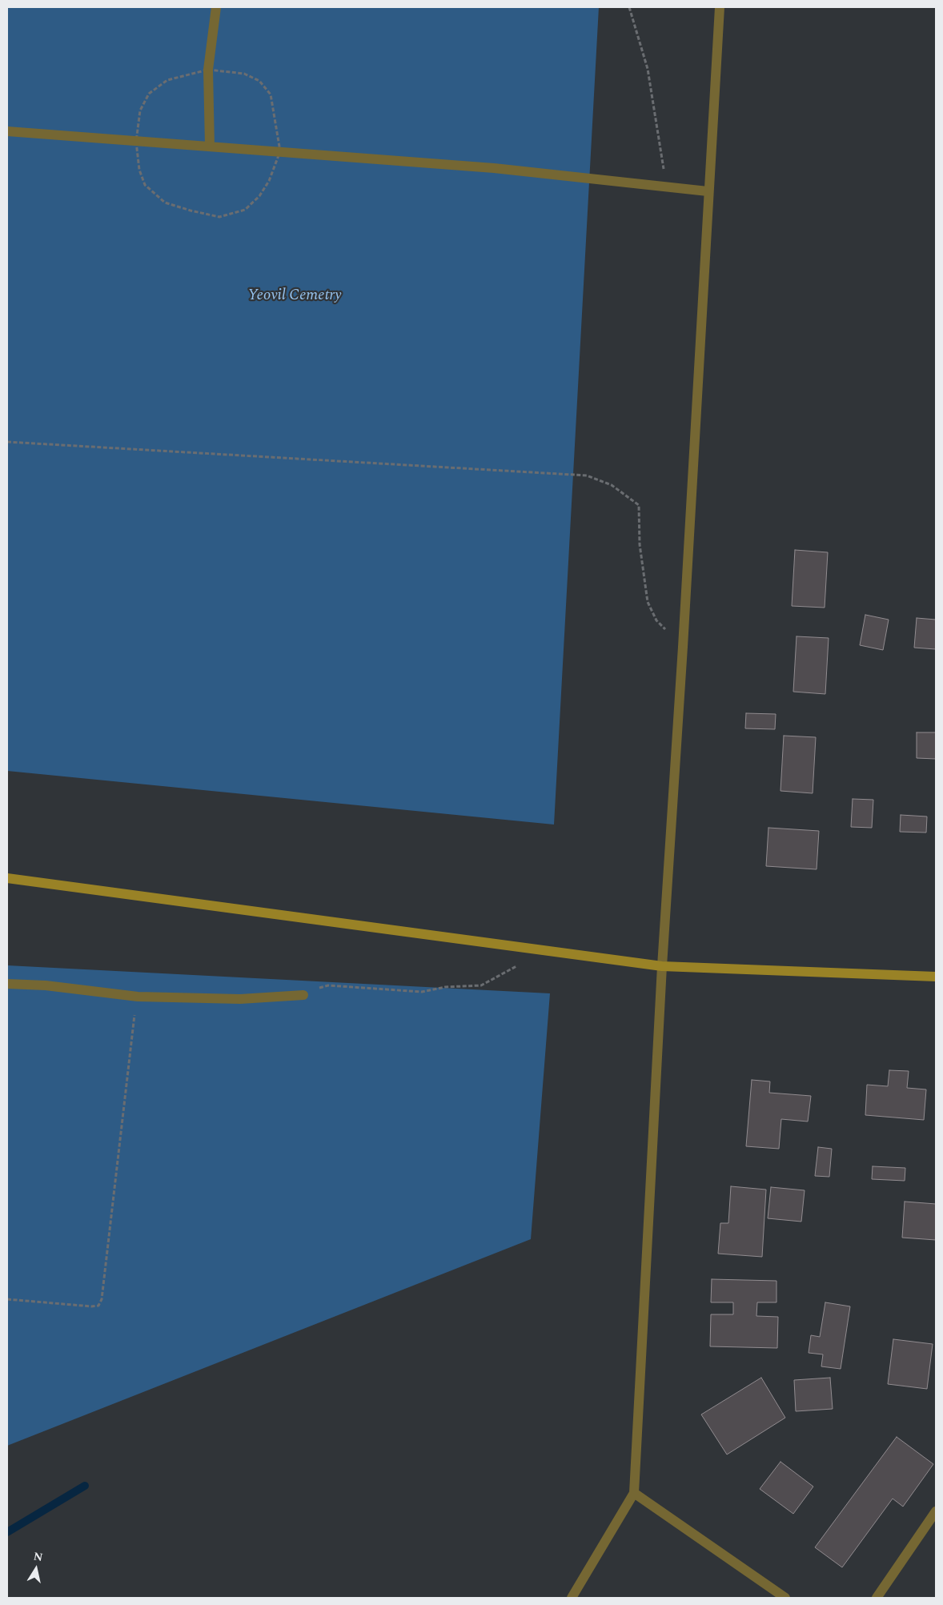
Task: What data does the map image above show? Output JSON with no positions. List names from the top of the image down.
{
  "parks": ["Yeovil Cemetry"],
  "north": "top"
}
